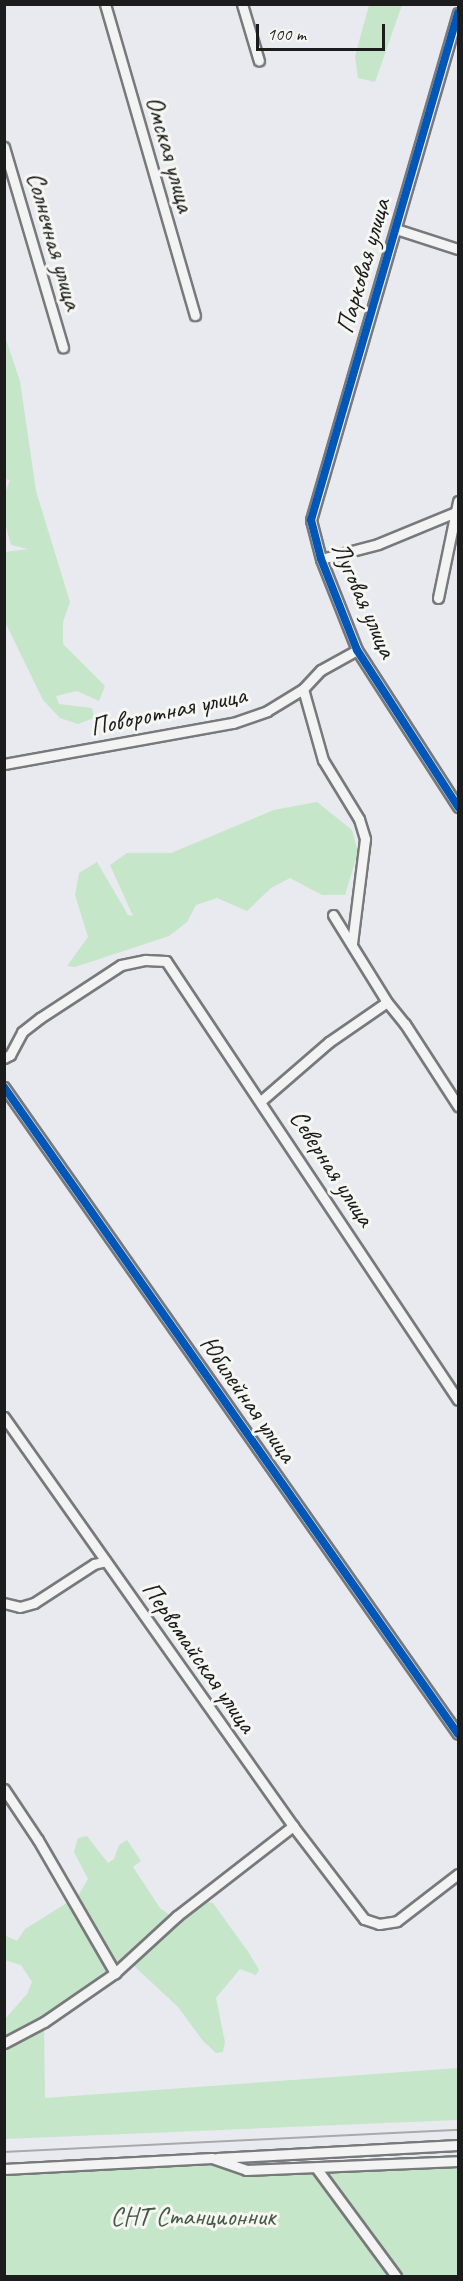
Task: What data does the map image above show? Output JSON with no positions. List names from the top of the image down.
{
  "streets": {
    "street": [
      "Омская улица",
      "Солнечная улица",
      "Парковая улица",
      "Луговая улица",
      "Поворотная улица",
      "Северная улица",
      "Юбилейная улица",
      "Первомайская улица"
    ]
  },
  "crossings": [
    ["Парковая улица", "Луговая улица"],
    ["Луговая улица", "Поворотная улица"]
  ],
  "parks": ["СНТ Станционник"],
  "scale_bar": "100 m"
}
